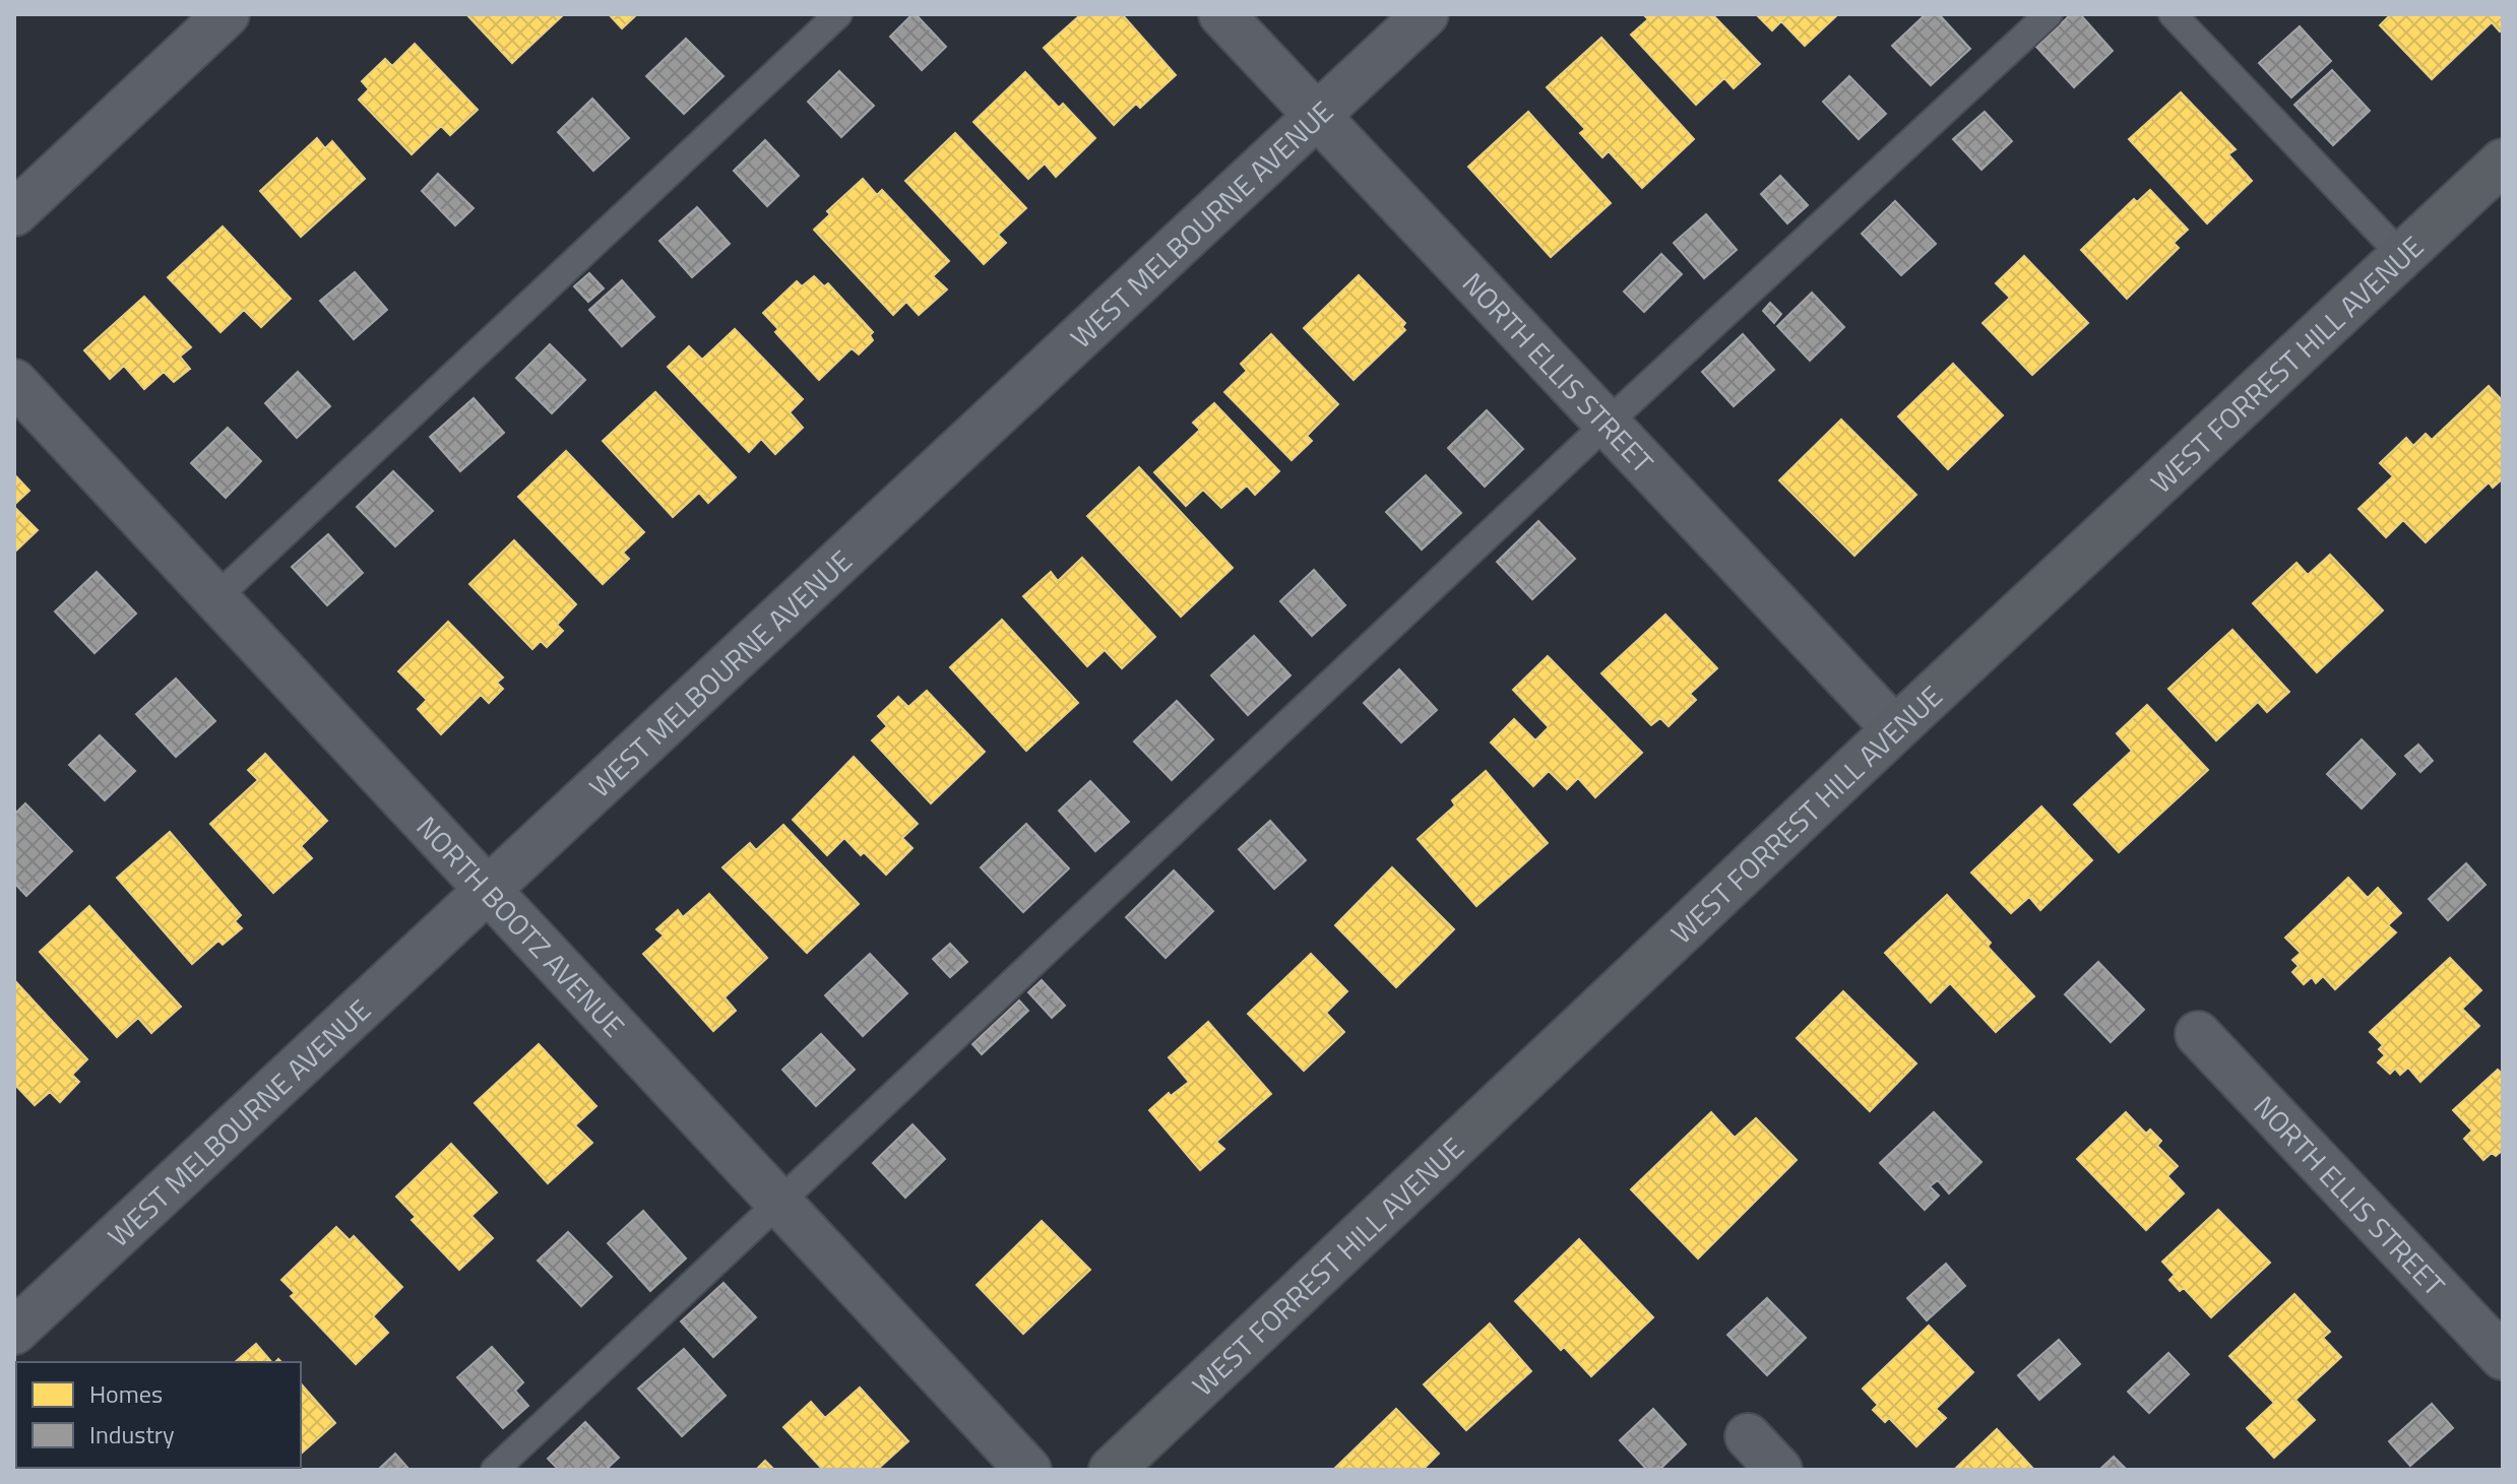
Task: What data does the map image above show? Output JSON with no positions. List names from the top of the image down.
{
  "streets": {
    "main road": ["WEST FORREST HILL AVENUE"],
    "street": ["WEST MELBOURNE AVENUE", "NORTH ELLIS STREET", "NORTH BOOTZ AVENUE"]
  },
  "crossings": [
    ["WEST MELBOURNE AVENUE", "NORTH ELLIS STREET"],
    ["WEST MELBOURNE AVENUE", "NORTH BOOTZ AVENUE"],
    ["WEST FORREST HILL AVENUE", "NORTH ELLIS STREET"]
  ],
  "legend": ["Homes", "Industry"]
}
